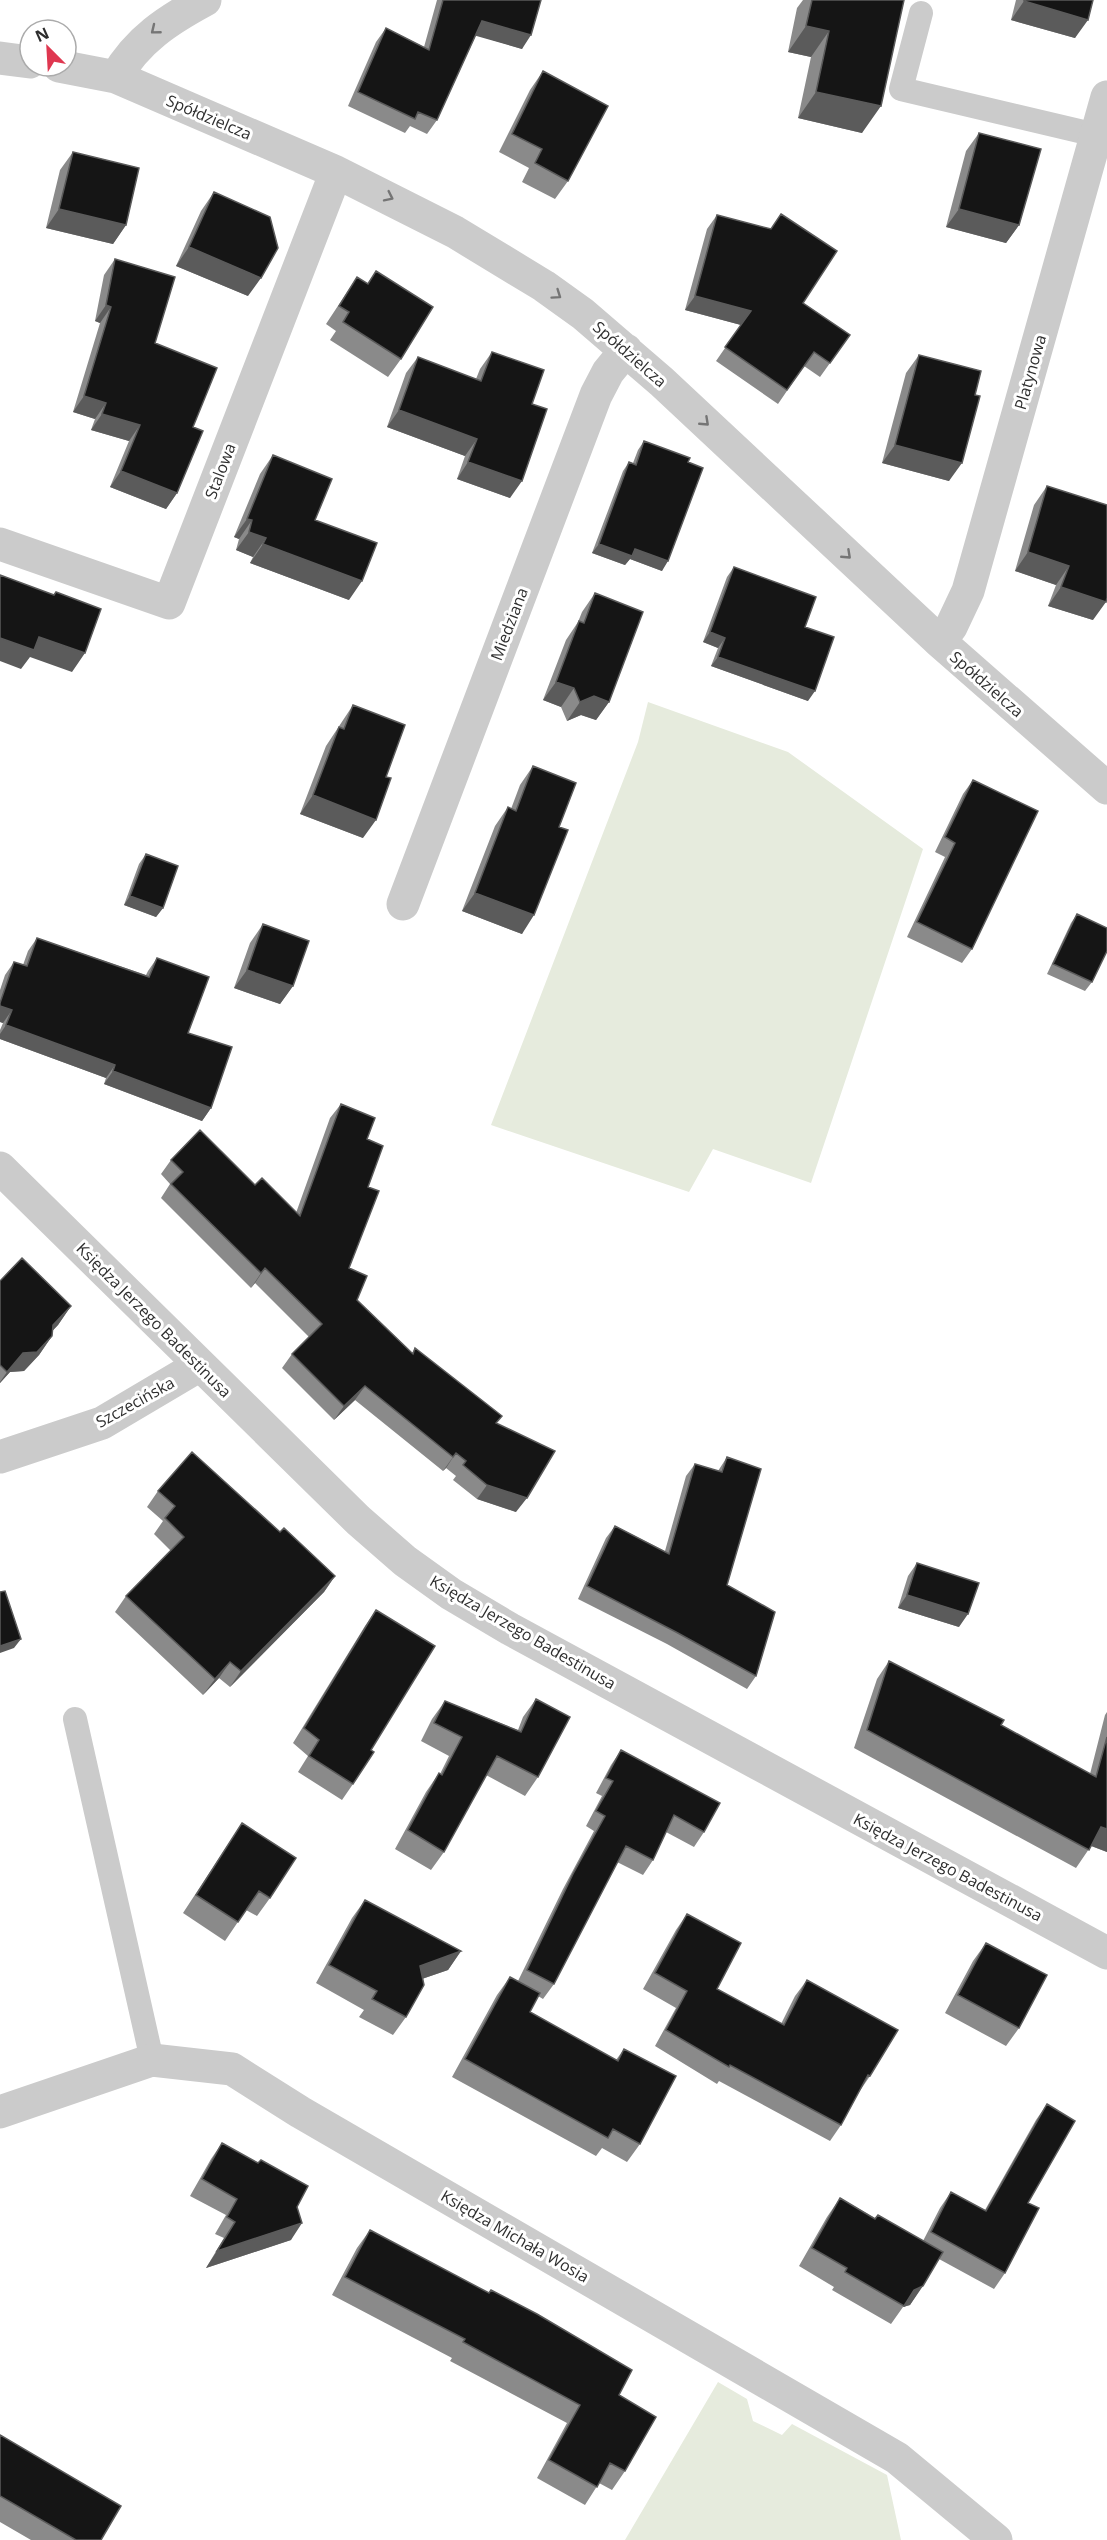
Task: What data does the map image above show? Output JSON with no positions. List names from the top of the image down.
{
  "streets": {
    "street": [
      "Spółdzielcza",
      "Platynowa",
      "Stalowa",
      "Miedziana",
      "Księdza Jerzego Badestinusa",
      "Szczecińska",
      "Księdza Michała Wosia"
    ]
  },
  "crossings": [
    ["Spółdzielcza", "Platynowa"],
    ["Spółdzielcza", "Stalowa"],
    ["Spółdzielcza", "Miedziana"],
    ["Księdza Jerzego Badestinusa", "Szczecińska"]
  ],
  "one_way": ["Spółdzielcza"],
  "north": "top left"
}
